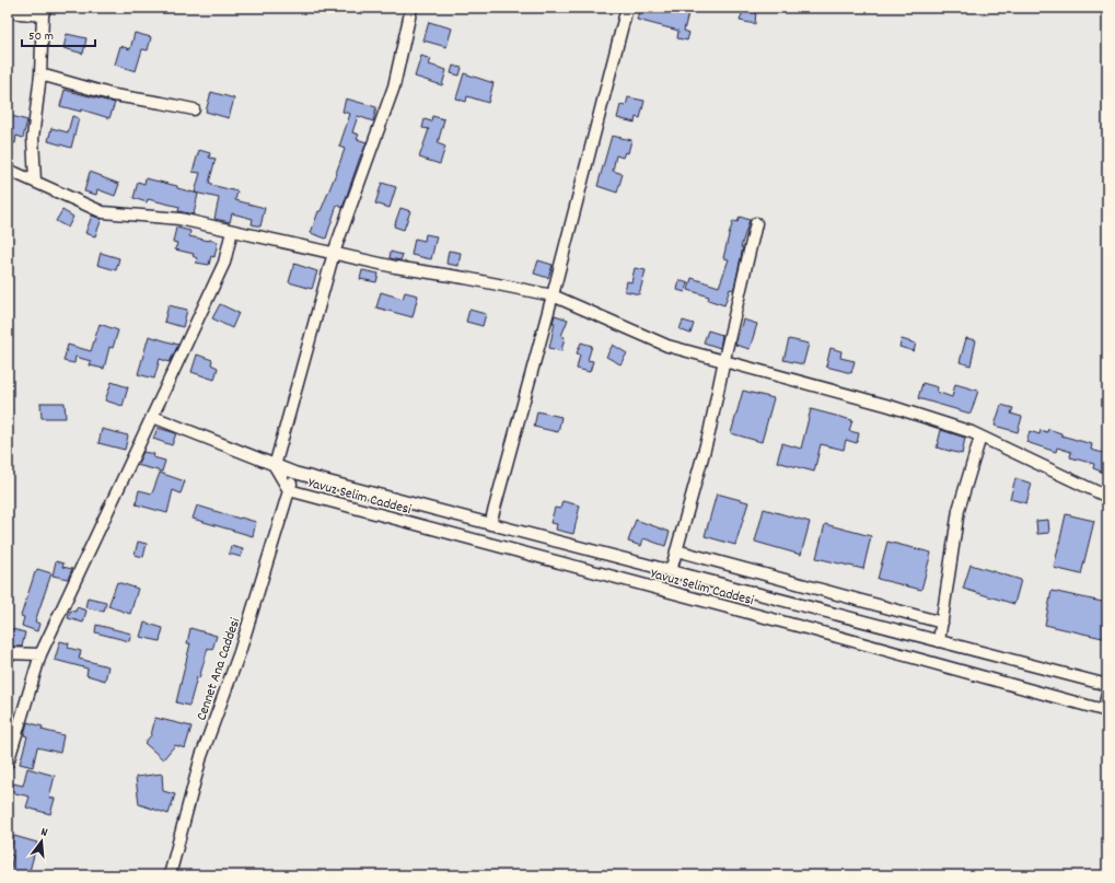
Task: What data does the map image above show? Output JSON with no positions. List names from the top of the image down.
{
  "streets": {
    "street": ["Yavuz Selim Caddesi", "Cennet Ana Caddesi"]
  },
  "crossings": [
    ["Yavuz Selim Caddesi", "Cennet Ana Caddesi"]
  ],
  "scale_bar": "50 m",
  "north": "top"
}
